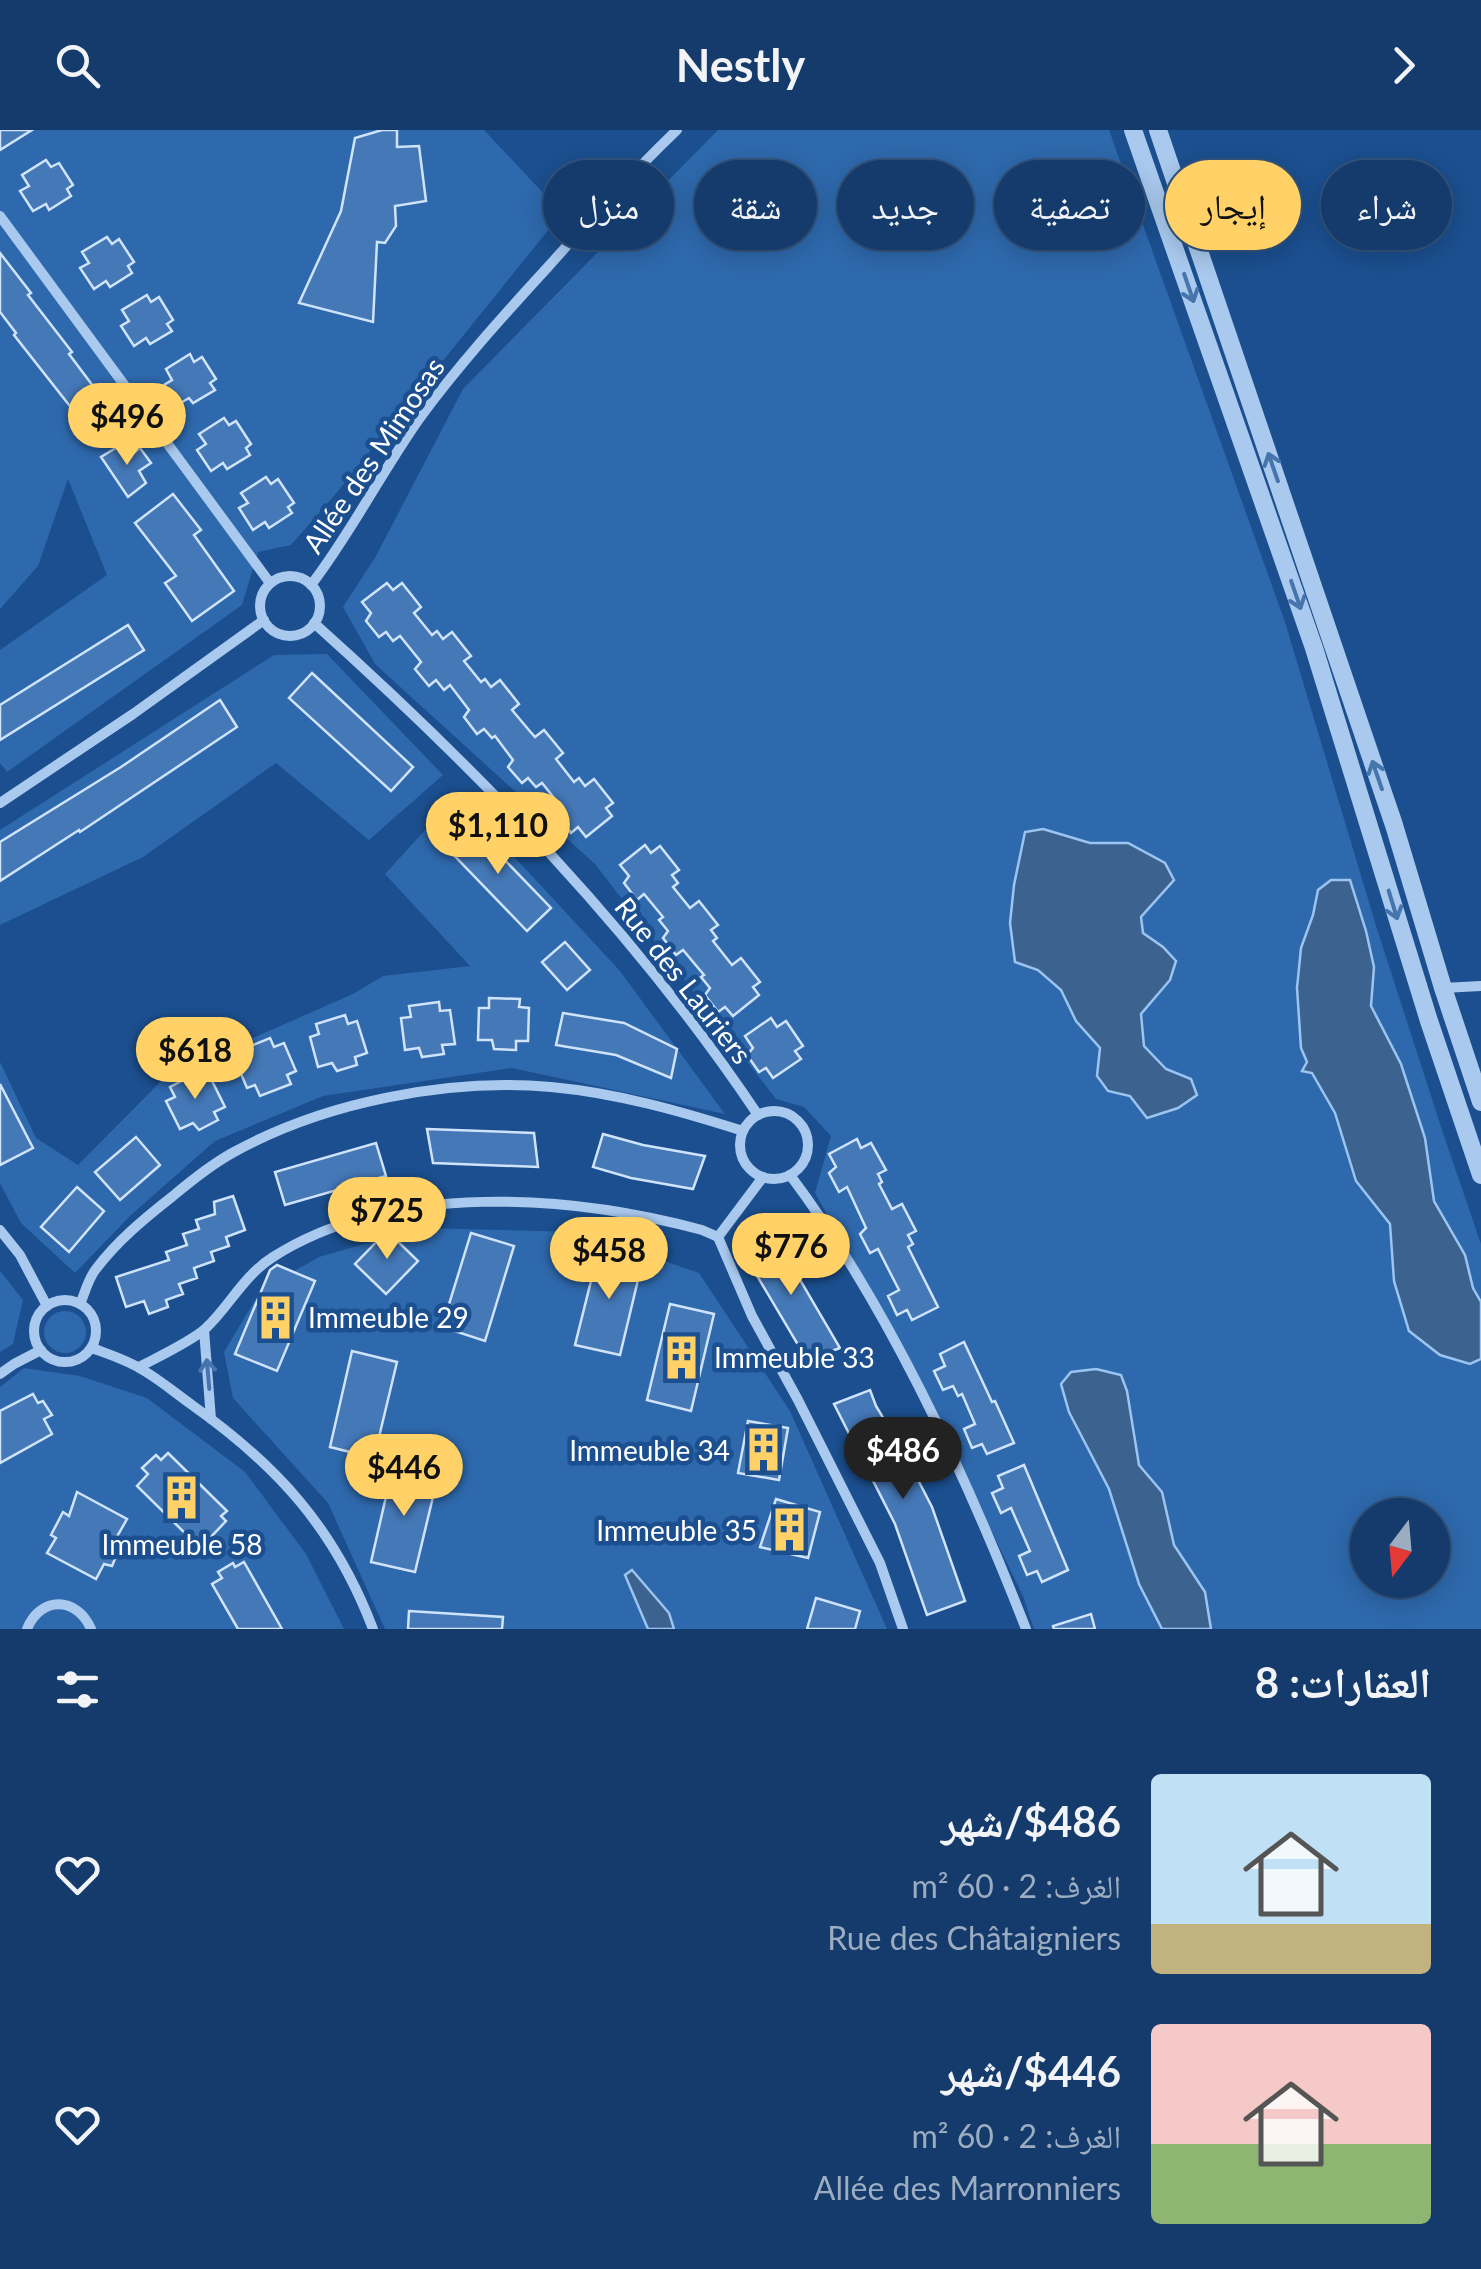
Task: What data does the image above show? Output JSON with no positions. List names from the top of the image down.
{
  "streets": {
    "street": ["Allée des Mimosas", "Rue des Lauriers"]
  },
  "crossings": [
    ["Allée des Mimosas", "Rue des Lauriers"]
  ],
  "places": {
    "building": [
      "Immeuble 29",
      "Immeuble 33",
      "Immeuble 34",
      "Immeuble 58",
      "Immeuble 35"
    ]
  },
  "north": "bottom",
  "page": {
    "header": "Nestly",
    "chip": [
      "شراء",
      "إيجار",
      "تصفية",
      "جديد",
      "شقة",
      "منزل"
    ],
    "price": [
      "$496",
      "$1,110",
      "$618",
      "$725",
      "$776",
      "$458",
      "$486",
      "$446"
    ],
    "heading": "العقارات: 8",
    "list": [
      {
        "name": "$486/شهر",
        "note": "الغرف: 2 · 60 m² · Rue des Châtaigniers"
      },
      {
        "name": "$446/شهر",
        "note": "الغرف: 2 · 60 m² · Allée des Marronniers"
      }
    ]
  }
}
